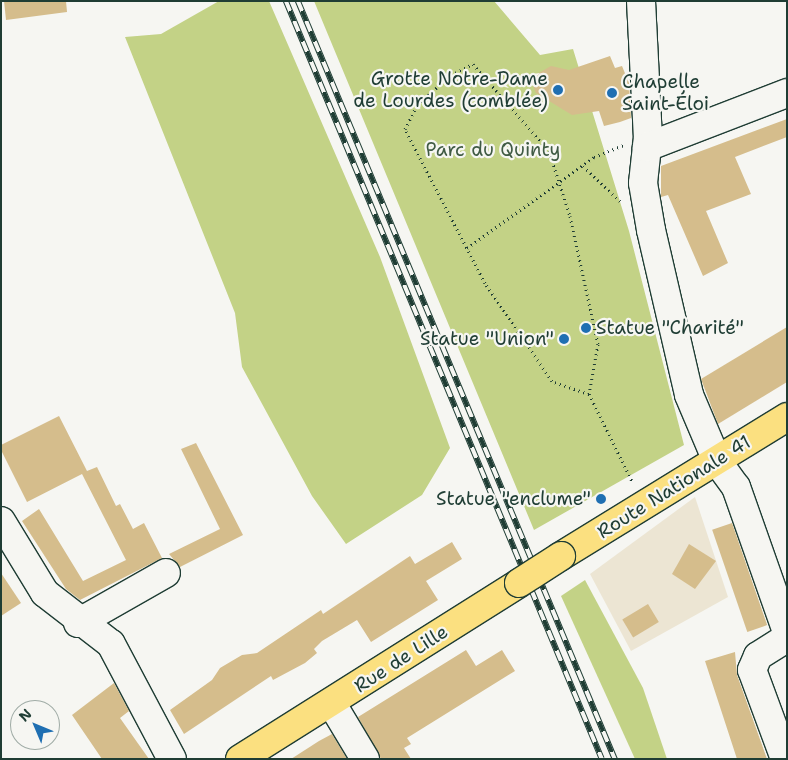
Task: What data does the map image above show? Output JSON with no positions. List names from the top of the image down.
{
  "streets": {
    "main road": ["Route Nationale 41", "Rue de Lille"]
  },
  "crossings": [
    ["Route Nationale 41", "Rue de Lille"]
  ],
  "parks": ["Parc du Quinty"],
  "places": [
    "Grotte Notre-Dame de Lourdes (comblée)",
    "Chapelle Saint-Éloi",
    "Statue \"Charité\"",
    "Statue \"Union\"",
    "Statue \"enclume\""
  ],
  "north": "top left"
}
